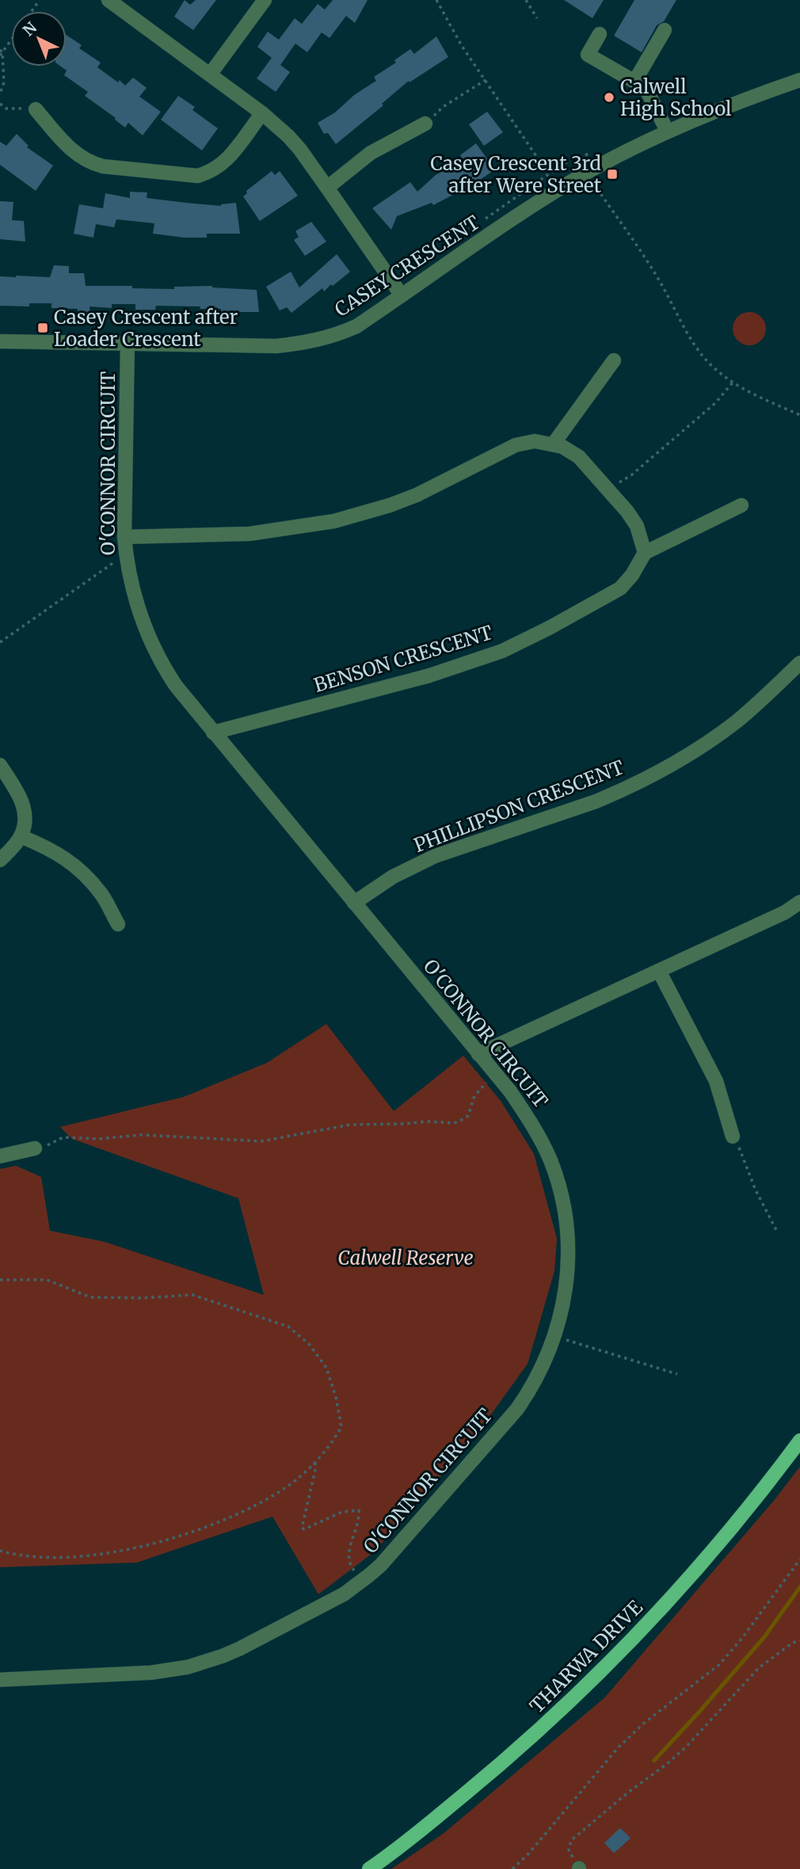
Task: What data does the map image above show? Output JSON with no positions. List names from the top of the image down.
{
  "streets": {
    "main road": ["THARWA DRIVE"],
    "street": [
      "CASEY CRESCENT",
      "O'CONNOR CIRCUIT",
      "BENSON CRESCENT",
      "PHILLIPSON CRESCENT"
    ]
  },
  "crossings": [
    ["CASEY CRESCENT", "O'CONNOR CIRCUIT"],
    ["O'CONNOR CIRCUIT", "BENSON CRESCENT"],
    ["O'CONNOR CIRCUIT", "PHILLIPSON CRESCENT"]
  ],
  "parks": ["Calwell Reserve"],
  "places": {
    "other": ["Calwell High School"],
    "transit": ["Casey Crescent 3rd after Were Street", "Casey Crescent after Loader Crescent"]
  },
  "north": "top left"
}
